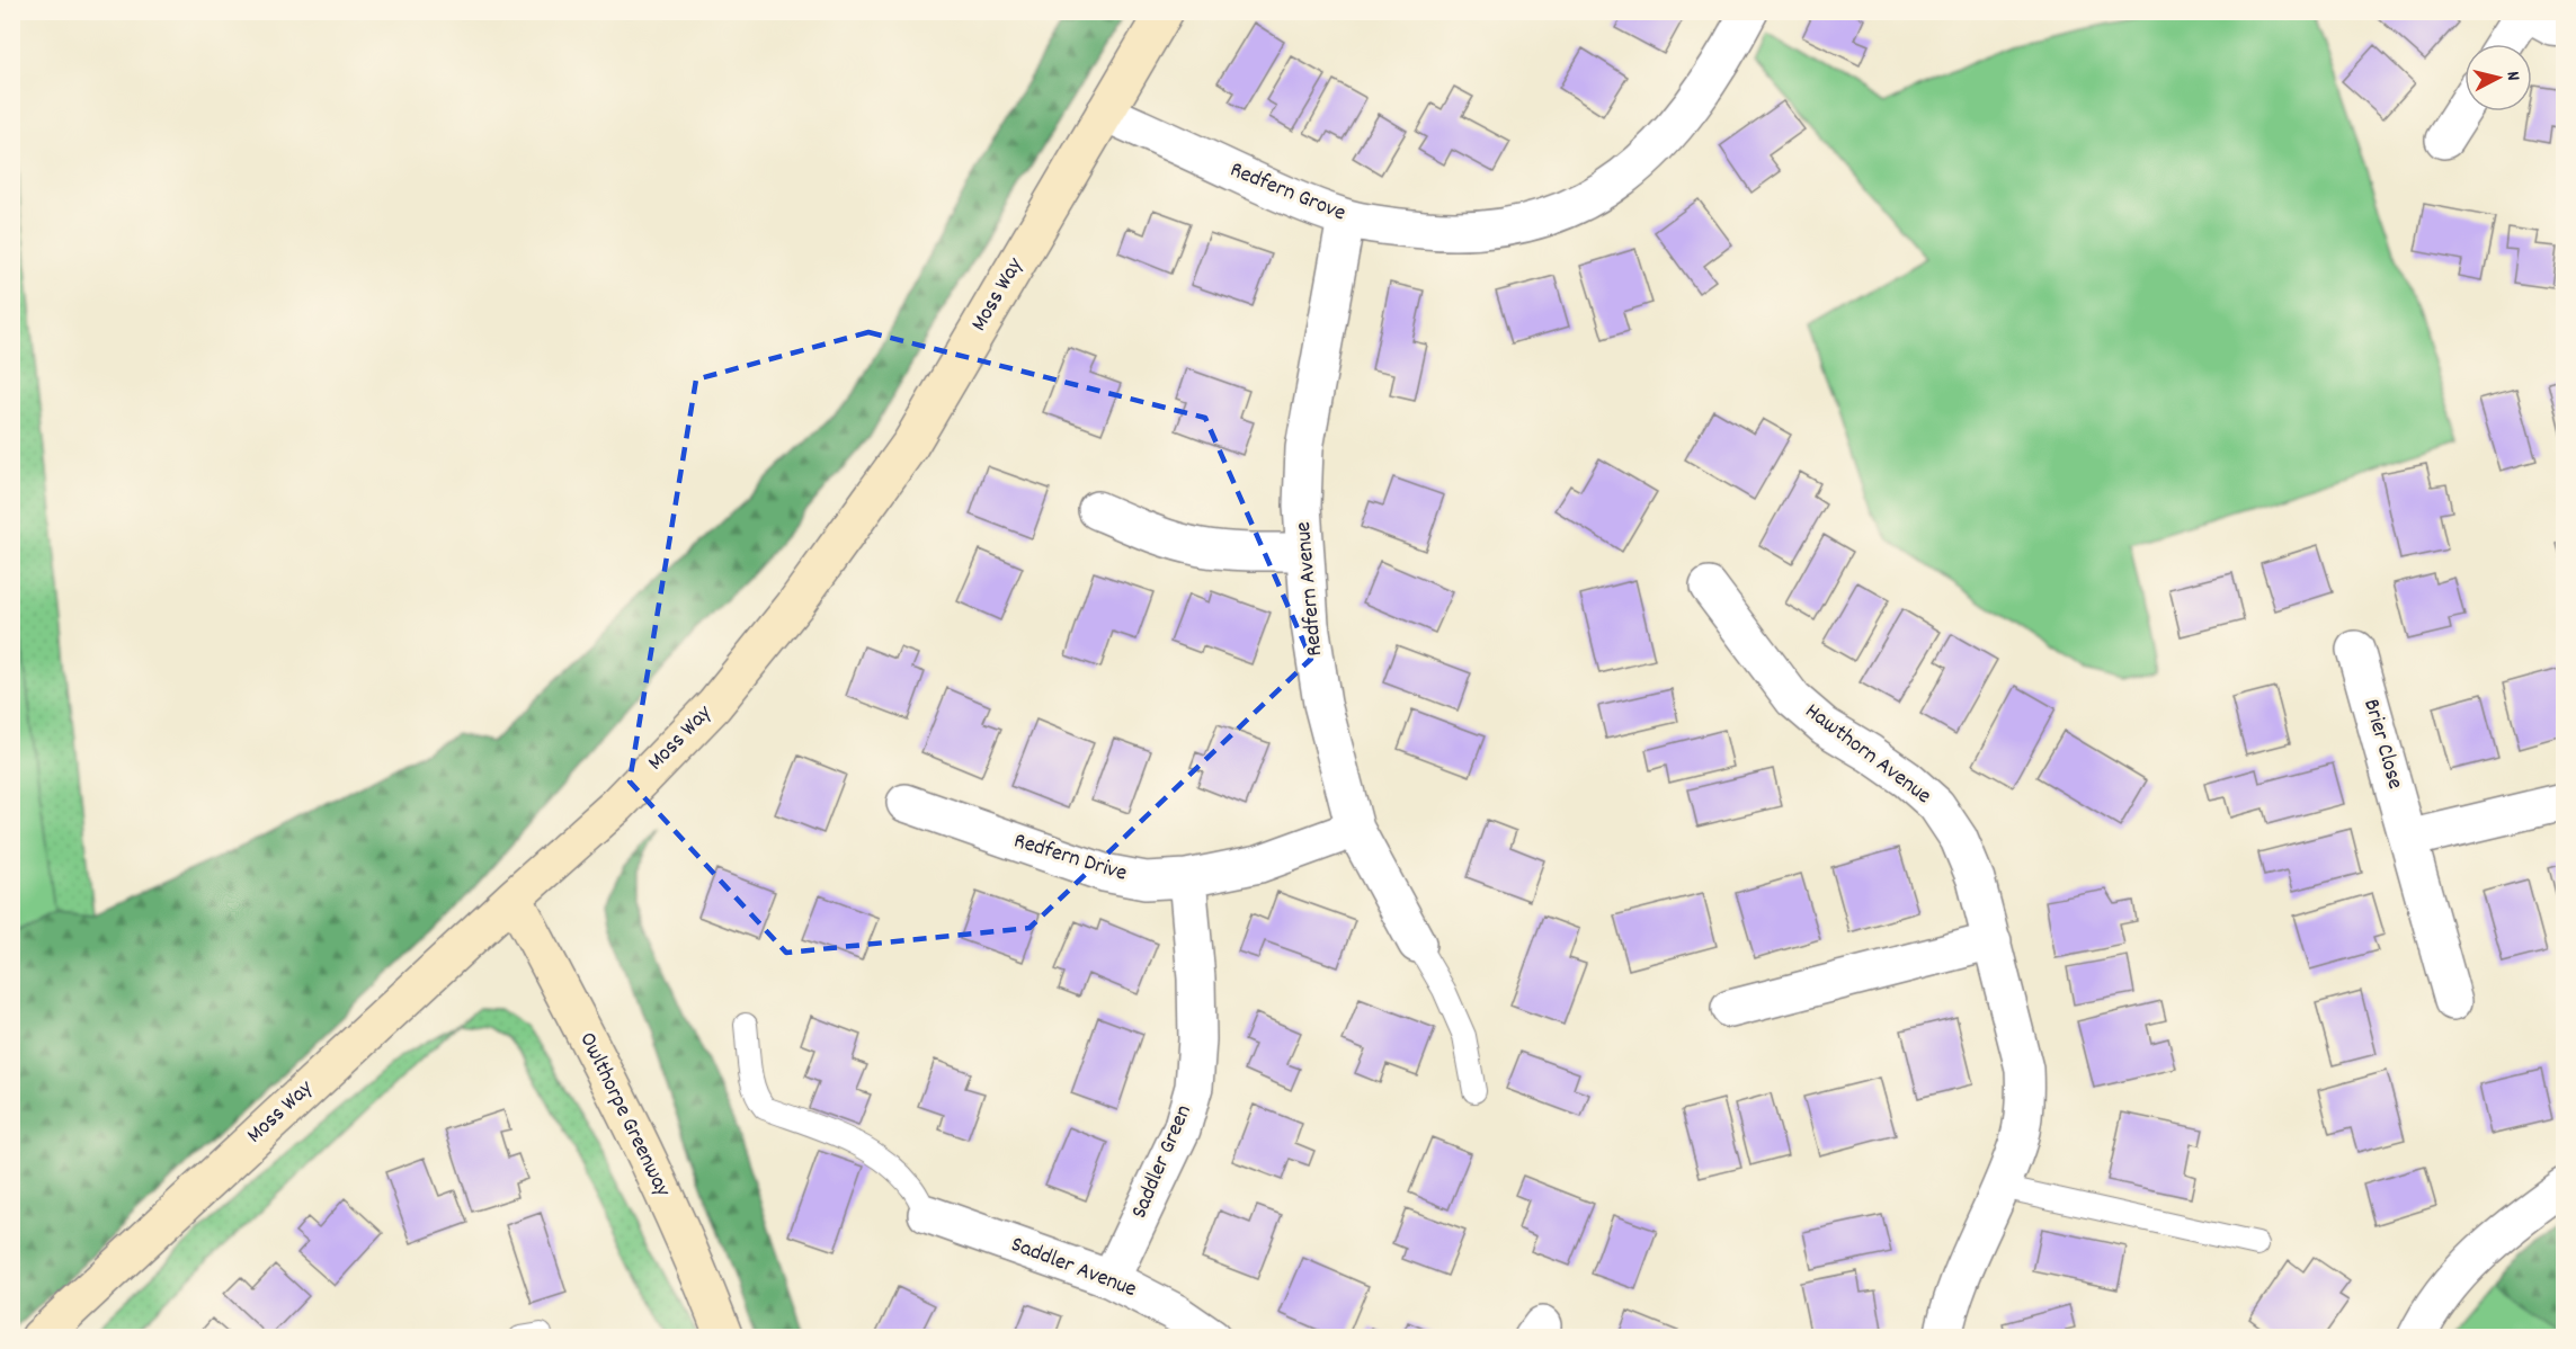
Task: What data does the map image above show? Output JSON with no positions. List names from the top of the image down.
{
  "streets": {
    "street": [
      "Redfern Grove",
      "Moss Way",
      "Redfern Avenue",
      "Brier Close",
      "Hawthorn Avenue",
      "Redfern Drive",
      "Owlthorpe Greenway",
      "Saddler Green",
      "Saddler Avenue"
    ]
  },
  "crossings": [
    ["Redfern Grove", "Moss Way"],
    ["Redfern Grove", "Redfern Avenue"],
    ["Moss Way", "Owlthorpe Greenway"],
    ["Redfern Avenue", "Redfern Drive"],
    ["Redfern Drive", "Saddler Green"],
    ["Saddler Green", "Saddler Avenue"]
  ],
  "north": "right"
}
